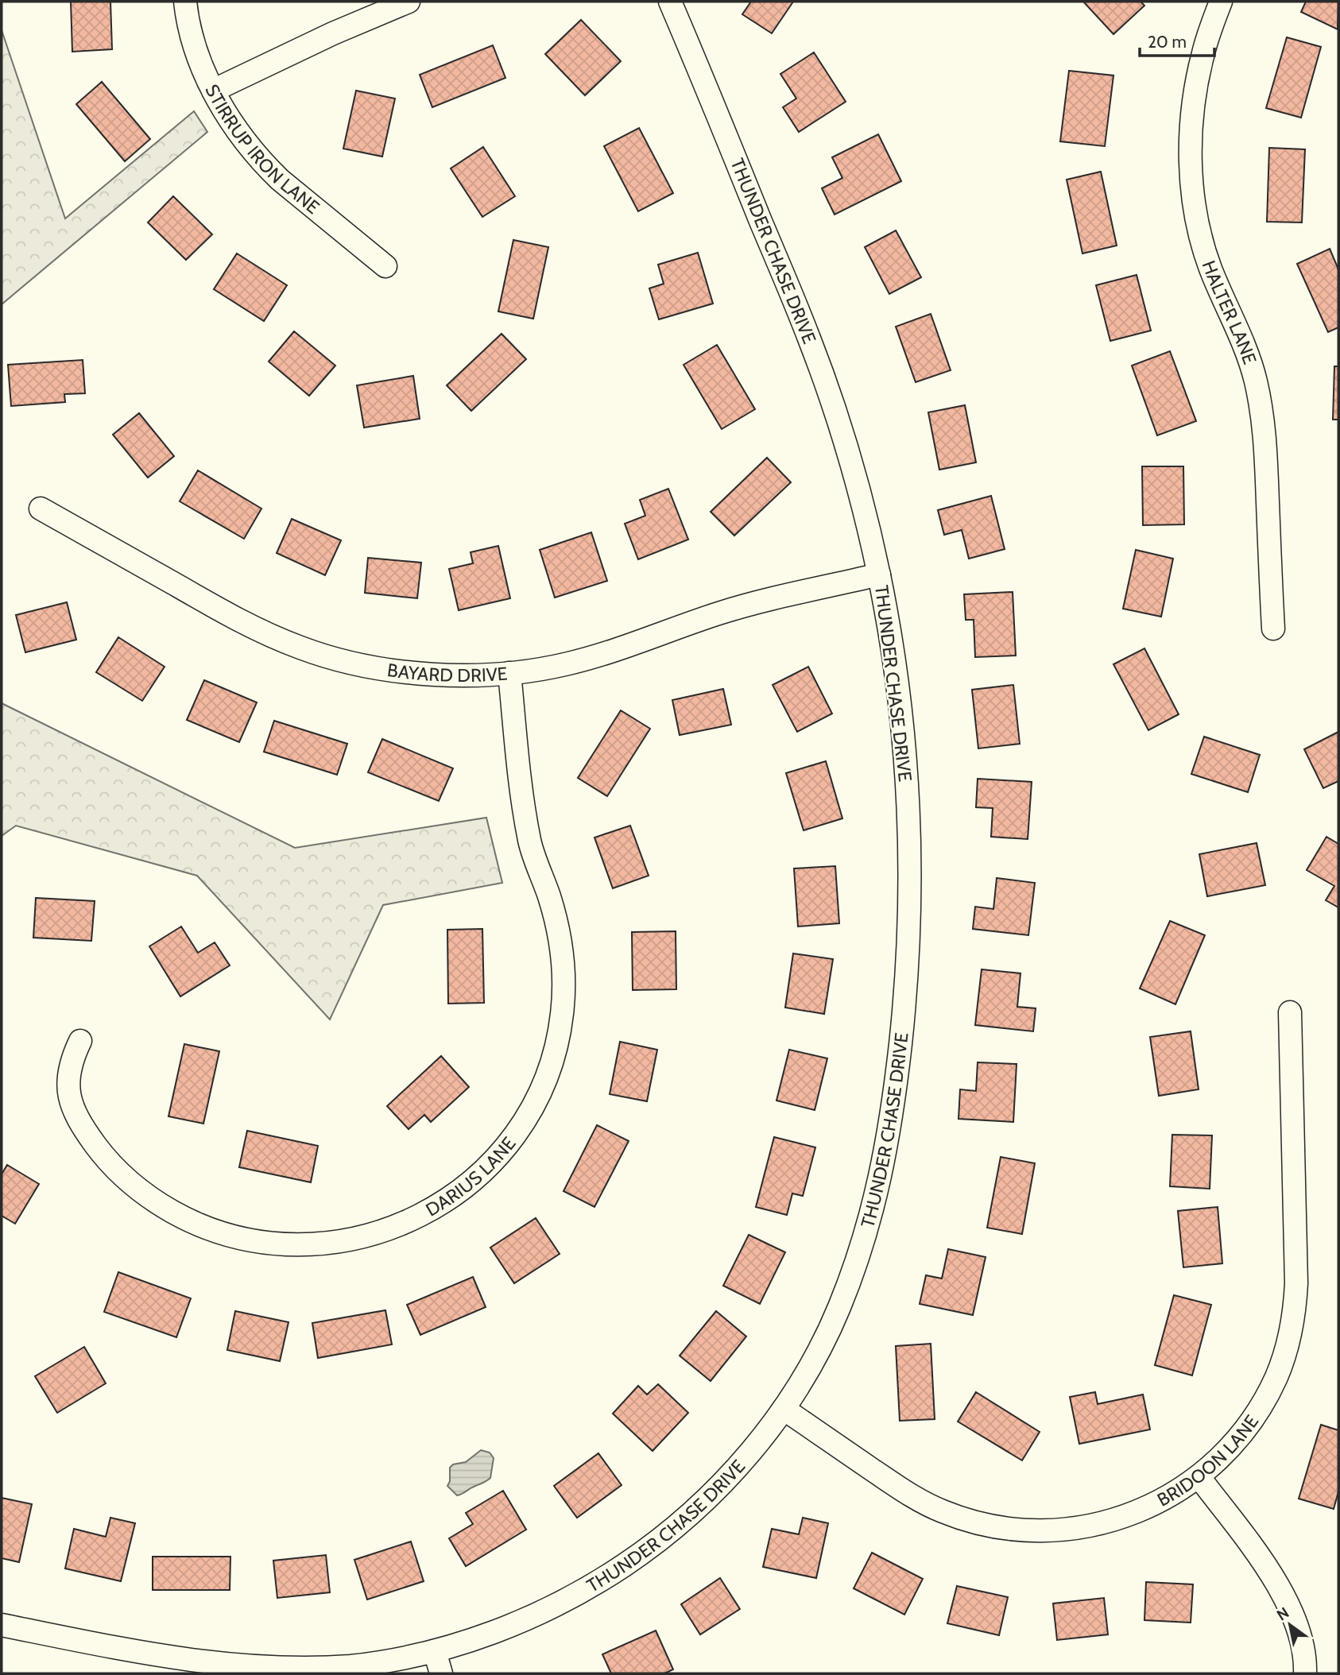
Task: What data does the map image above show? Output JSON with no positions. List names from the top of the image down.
{
  "streets": {
    "street": [
      "STIRRUP IRON LANE",
      "THUNDER CHASE DRIVE",
      "HALTER LANE",
      "BAYARD DRIVE",
      "DARIUS LANE",
      "BRIDOON LANE"
    ]
  },
  "crossings": [
    ["THUNDER CHASE DRIVE", "BAYARD DRIVE"],
    ["THUNDER CHASE DRIVE", "BRIDOON LANE"],
    ["BAYARD DRIVE", "DARIUS LANE"]
  ],
  "scale_bar": "20 m",
  "north": "top left"
}
